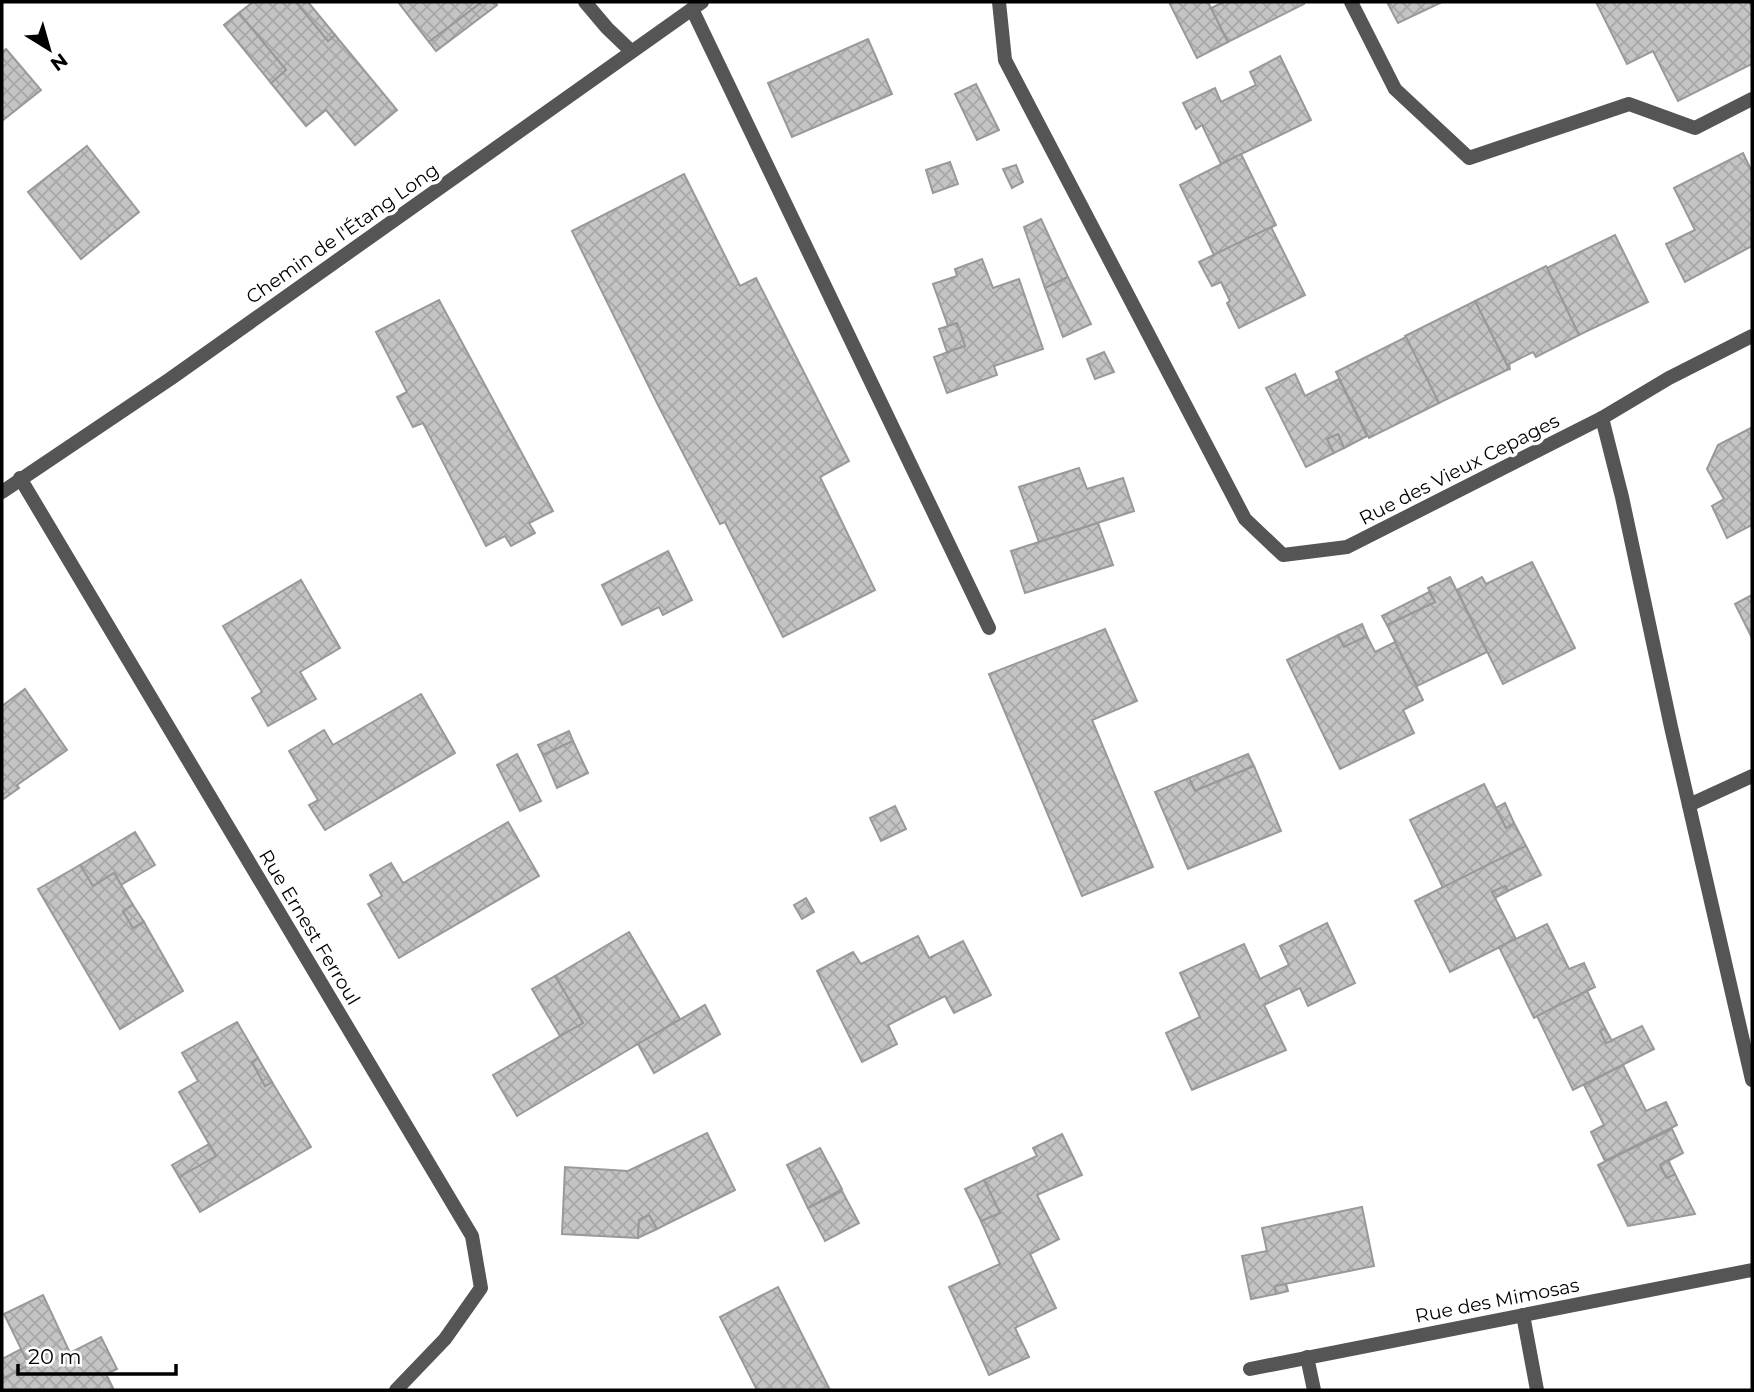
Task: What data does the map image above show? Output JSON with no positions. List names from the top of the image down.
{
  "streets": {
    "street": [
      "Chemin de l'Étang Long",
      "Rue des Vieux Cepages",
      "Rue Ernest Ferroul",
      "Rue des Mimosas"
    ]
  },
  "crossings": [
    ["Chemin de l'Étang Long", "Rue Ernest Ferroul"]
  ],
  "scale_bar": "20 m",
  "north": "bottom right"
}
